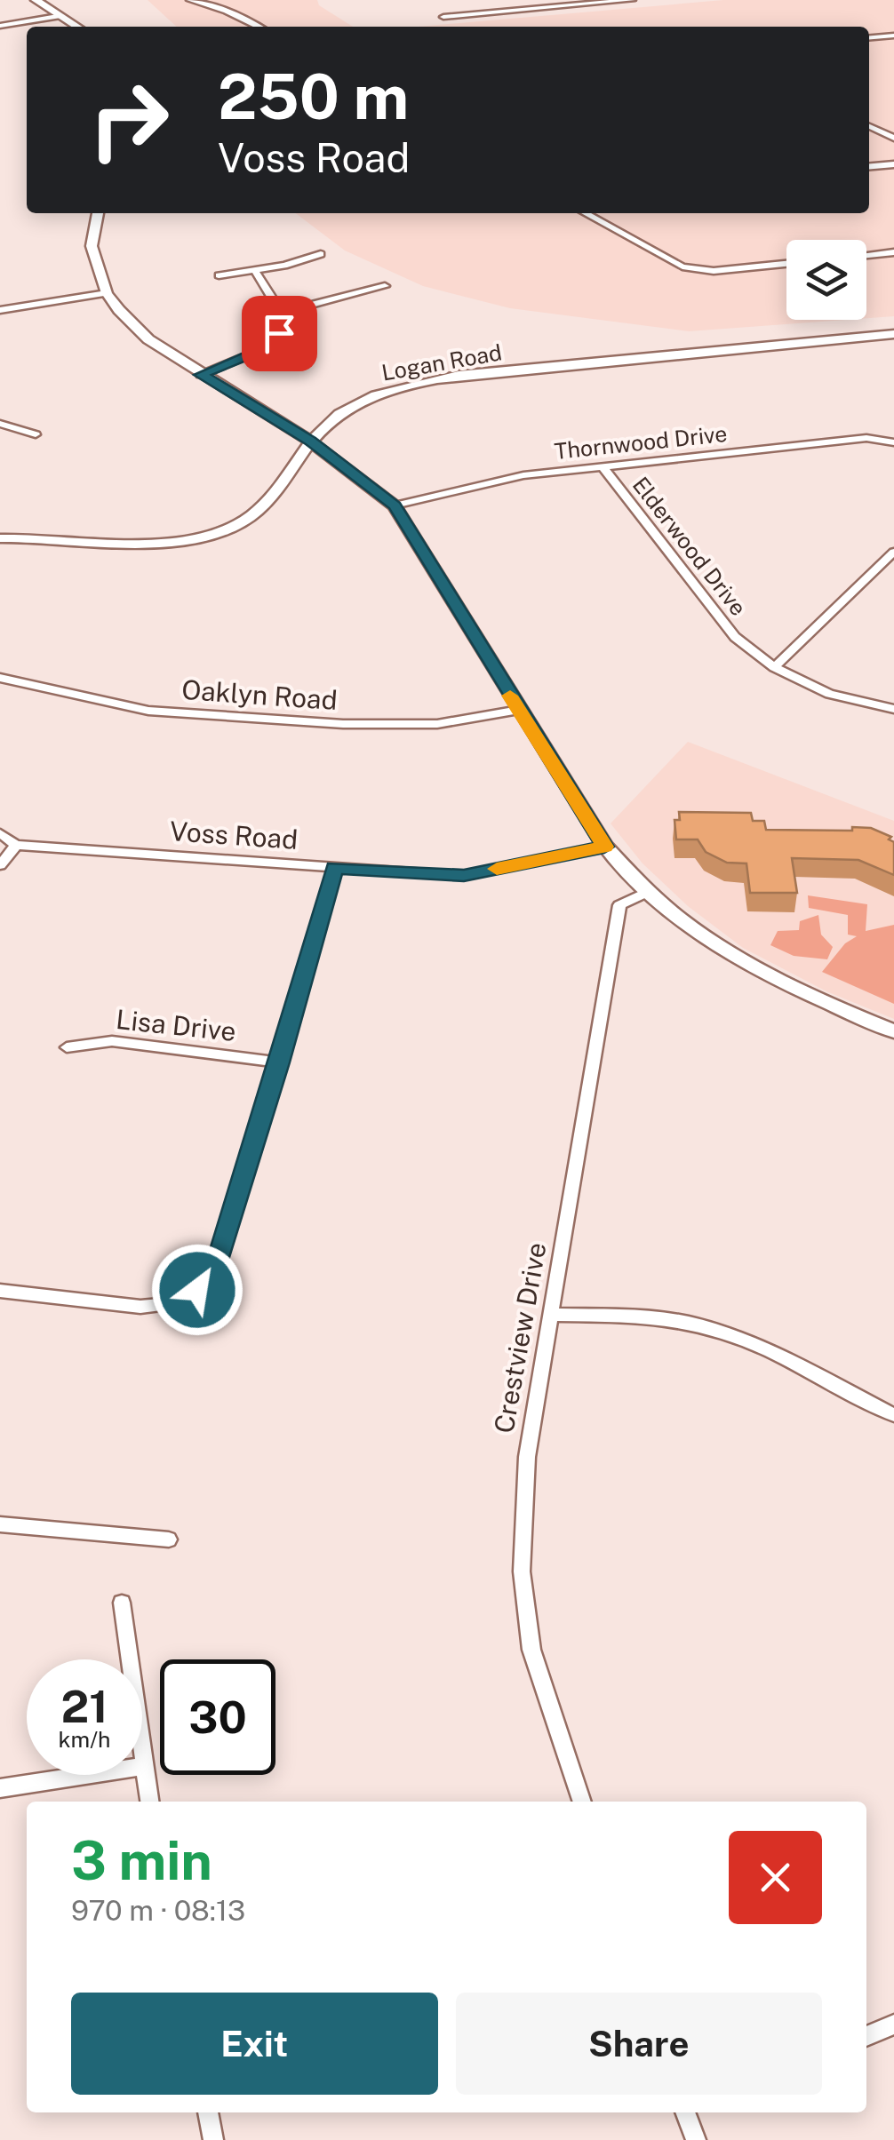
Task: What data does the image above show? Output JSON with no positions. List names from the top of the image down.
{
  "streets": {
    "main road": ["Logan Road"],
    "street": [
      "Thornwood Drive",
      "Elderwood Drive",
      "Oaklyn Road",
      "Voss Road",
      "Lisa Drive",
      "Crestview Drive"
    ]
  },
  "crossings": [
    ["Thornwood Drive", "Elderwood Drive"]
  ],
  "page": {
    "turn": ["250 m", "Voss Road"],
    "speed": "21 km/h",
    "limit": "30",
    "heading": ["3 min", "970 m · 08:13"],
    "buttons": ["Exit", "Share"]
  }
}
